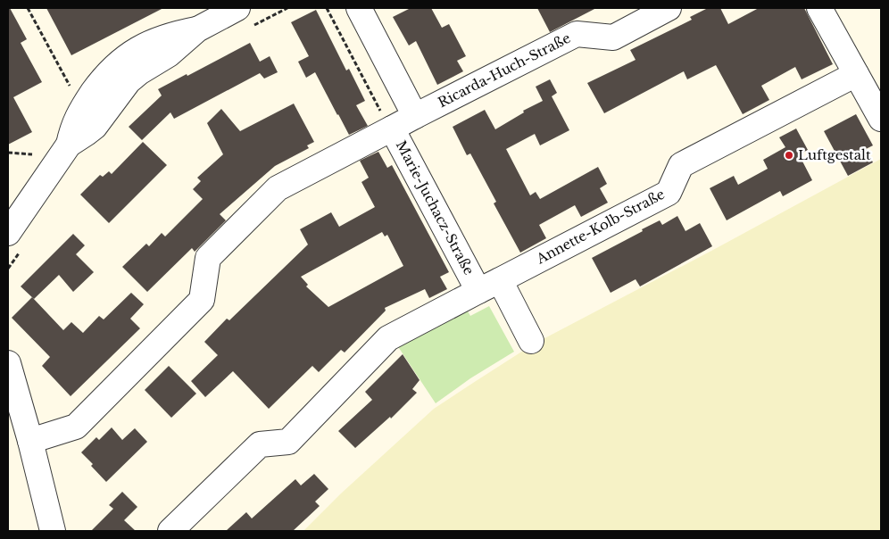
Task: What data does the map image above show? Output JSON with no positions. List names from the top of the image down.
{
  "streets": {
    "street": ["Ricarda-Huch-Straße", "Marie-Juchacz-Straße", "Annette-Kolb-Straße"]
  },
  "crossings": [
    ["Ricarda-Huch-Straße", "Marie-Juchacz-Straße"],
    ["Marie-Juchacz-Straße", "Annette-Kolb-Straße"]
  ],
  "places": ["Luftgestalt"]
}
